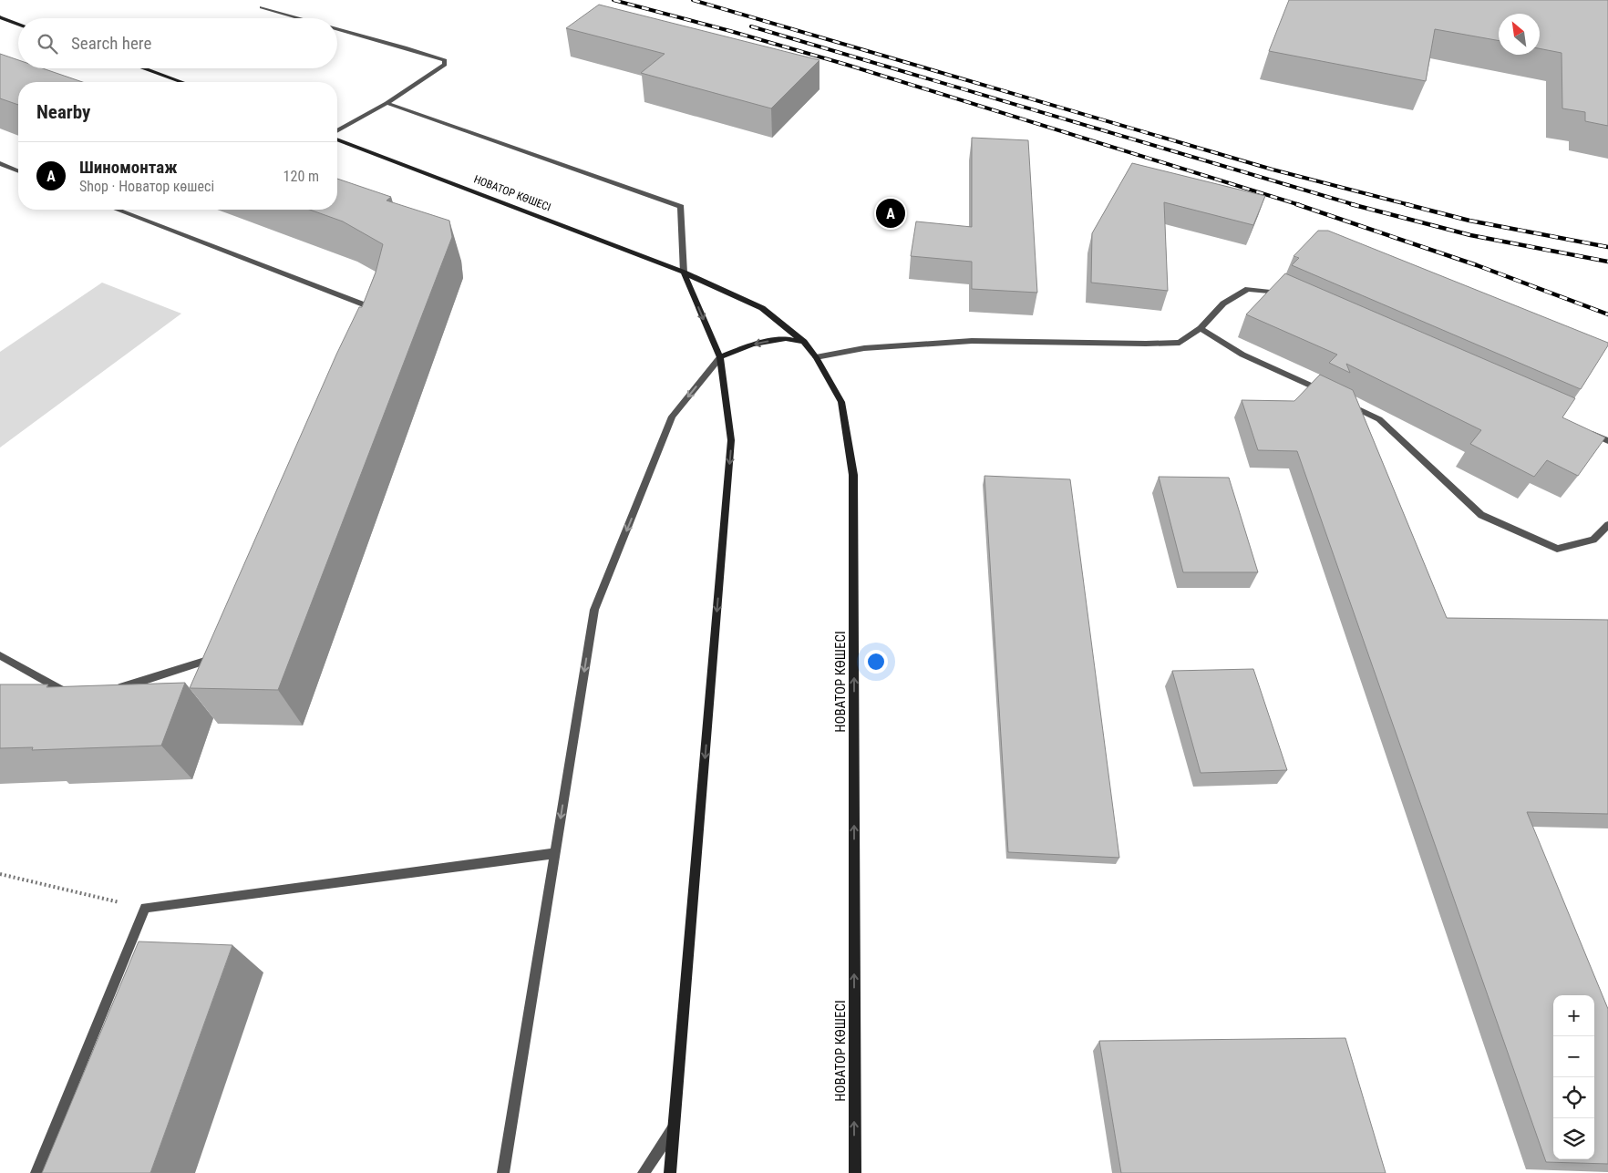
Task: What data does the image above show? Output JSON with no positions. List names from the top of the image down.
{
  "streets": {
    "main road": ["НОВАТОР КӨШЕСІ"]
  },
  "one_way": ["НОВАТОР КӨШЕСІ"],
  "north": "top left",
  "page": {
    "search": "Search here",
    "heading": "Nearby",
    "list": [
      {
        "mark": "A",
        "name": "Шиномонтаж",
        "note": "Shop · Новатор көшесі",
        "value": "120 m"
      }
    ],
    "pins": "A",
    "map_buttons": ["+", "−"]
  }
}
